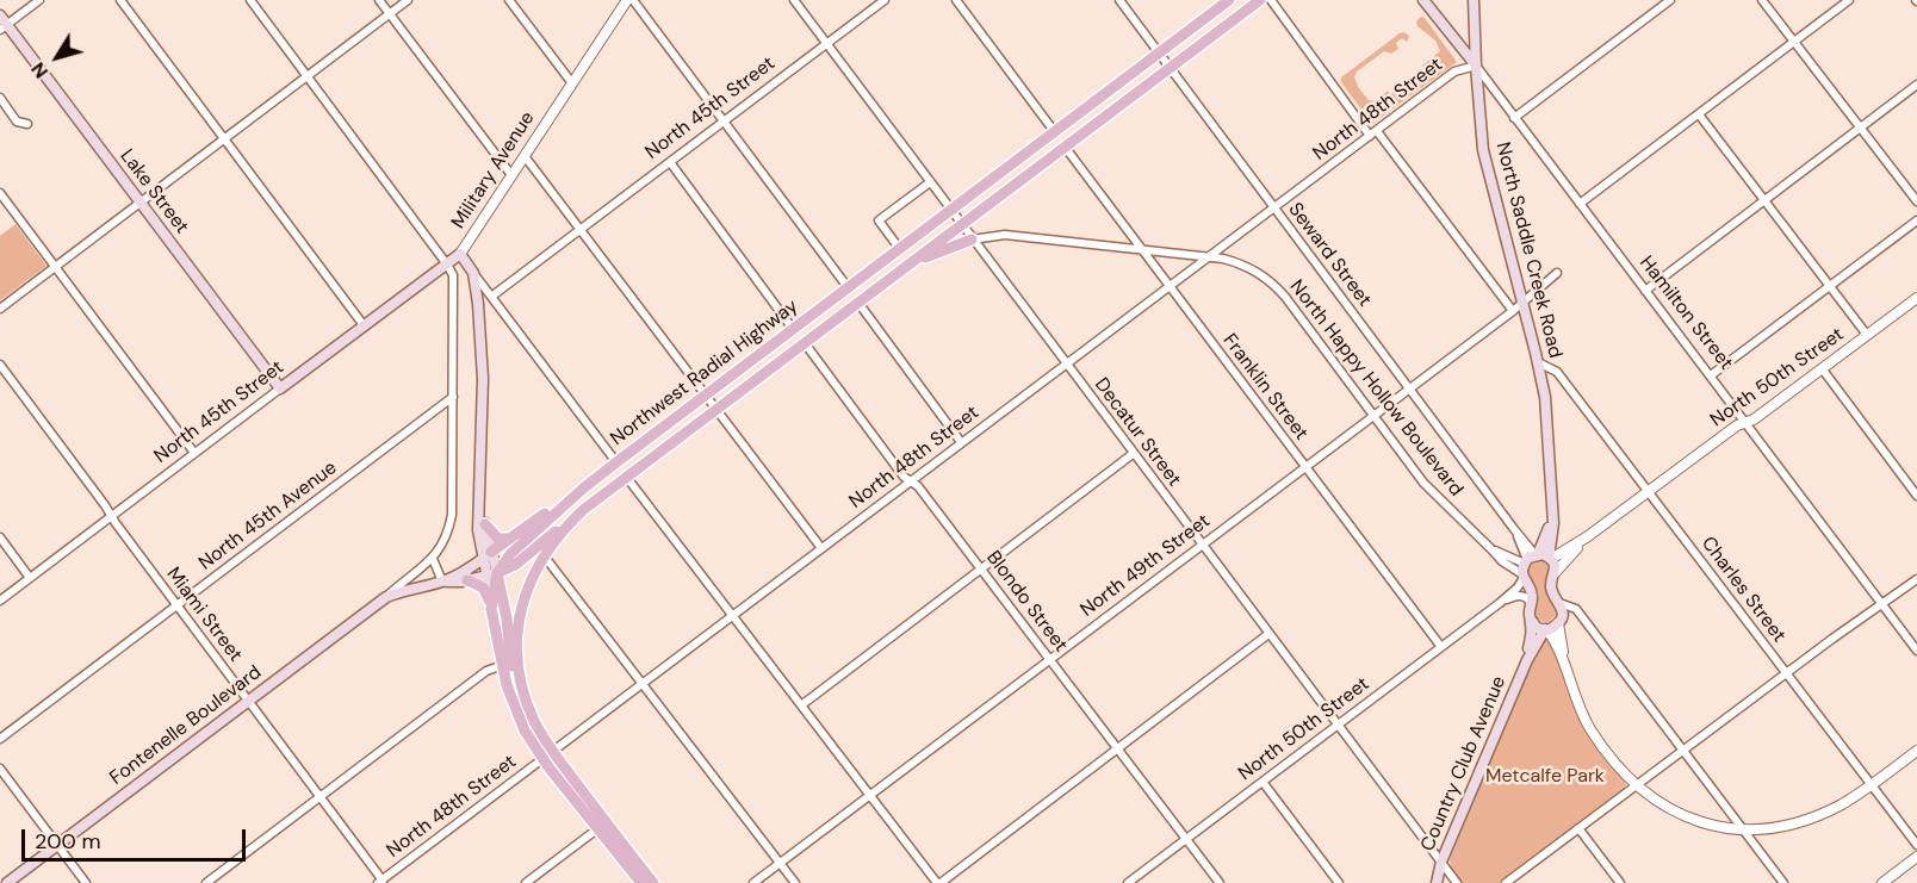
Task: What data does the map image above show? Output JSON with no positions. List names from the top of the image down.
{
  "streets": {
    "main road": [
      "North 45th Street",
      "Military Avenue",
      "Lake Street",
      "North Saddle Creek Road",
      "Hamilton Street",
      "Northwest Radial Highway",
      "Fontenelle Boulevard",
      "Country Club Avenue"
    ],
    "street": [
      "North 48th Street",
      "Seward Street",
      "North 50th Street",
      "Franklin Street",
      "North Happy Hollow Boulevard",
      "Decatur Street",
      "North 45th Avenue",
      "North 49th Street",
      "Charles Street",
      "Blondo Street",
      "Miami Street"
    ]
  },
  "crossings": [
    ["North 45th Street", "Military Avenue"],
    ["North 45th Street", "Lake Street"],
    ["North 45th Street", "Decatur Street"],
    ["North 45th Street", "Miami Street"],
    ["North 45th Street", "Fontenelle Boulevard"],
    ["North 48th Street", "North Saddle Creek Road"],
    ["North 48th Street", "Seward Street"],
    ["North 48th Street", "Hamilton Street"],
    ["North 48th Street", "Northwest Radial Highway"],
    ["North 48th Street", "Franklin Street"],
    ["North 48th Street", "North Happy Hollow Boulevard"],
    ["North 48th Street", "Decatur Street"],
    ["North 48th Street", "Blondo Street"],
    ["North 48th Street", "Miami Street"],
    ["Military Avenue", "Northwest Radial Highway"],
    ["North Saddle Creek Road", "Seward Street"],
    ["North Saddle Creek Road", "Hamilton Street"],
    ["North Saddle Creek Road", "North 50th Street"],
    ["North Saddle Creek Road", "North Happy Hollow Boulevard"],
    ["North Saddle Creek Road", "North 49th Street"],
    ["North Saddle Creek Road", "Charles Street"],
    ["North Saddle Creek Road", "Country Club Avenue"],
    ["Seward Street", "Northwest Radial Highway"],
    ["Seward Street", "North 50th Street"],
    ["Seward Street", "North Happy Hollow Boulevard"],
    ["Seward Street", "North 49th Street"],
    ["Seward Street", "Country Club Avenue"],
    ["Hamilton Street", "North 50th Street"],
    ["Northwest Radial Highway", "Franklin Street"],
    ["Northwest Radial Highway", "Decatur Street"],
    ["Northwest Radial Highway", "Blondo Street"],
    ["North 50th Street", "Franklin Street"],
    ["North 50th Street", "North Happy Hollow Boulevard"],
    ["North 50th Street", "Decatur Street"],
    ["North 50th Street", "Charles Street"],
    ["North 50th Street", "Blondo Street"],
    ["North 50th Street", "Country Club Avenue"],
    ["Franklin Street", "North Happy Hollow Boulevard"],
    ["Franklin Street", "North 49th Street"],
    ["North Happy Hollow Boulevard", "Decatur Street"],
    ["North Happy Hollow Boulevard", "North 49th Street"],
    ["North Happy Hollow Boulevard", "Country Club Avenue"],
    ["Decatur Street", "North 49th Street"],
    ["Decatur Street", "Country Club Avenue"],
    ["North 45th Avenue", "Miami Street"],
    ["North 45th Avenue", "Fontenelle Boulevard"],
    ["North 49th Street", "Blondo Street"],
    ["Miami Street", "Fontenelle Boulevard"]
  ],
  "parks": ["Metcalfe Park"],
  "scale_bar": "200 m",
  "north": "bottom left"
}
